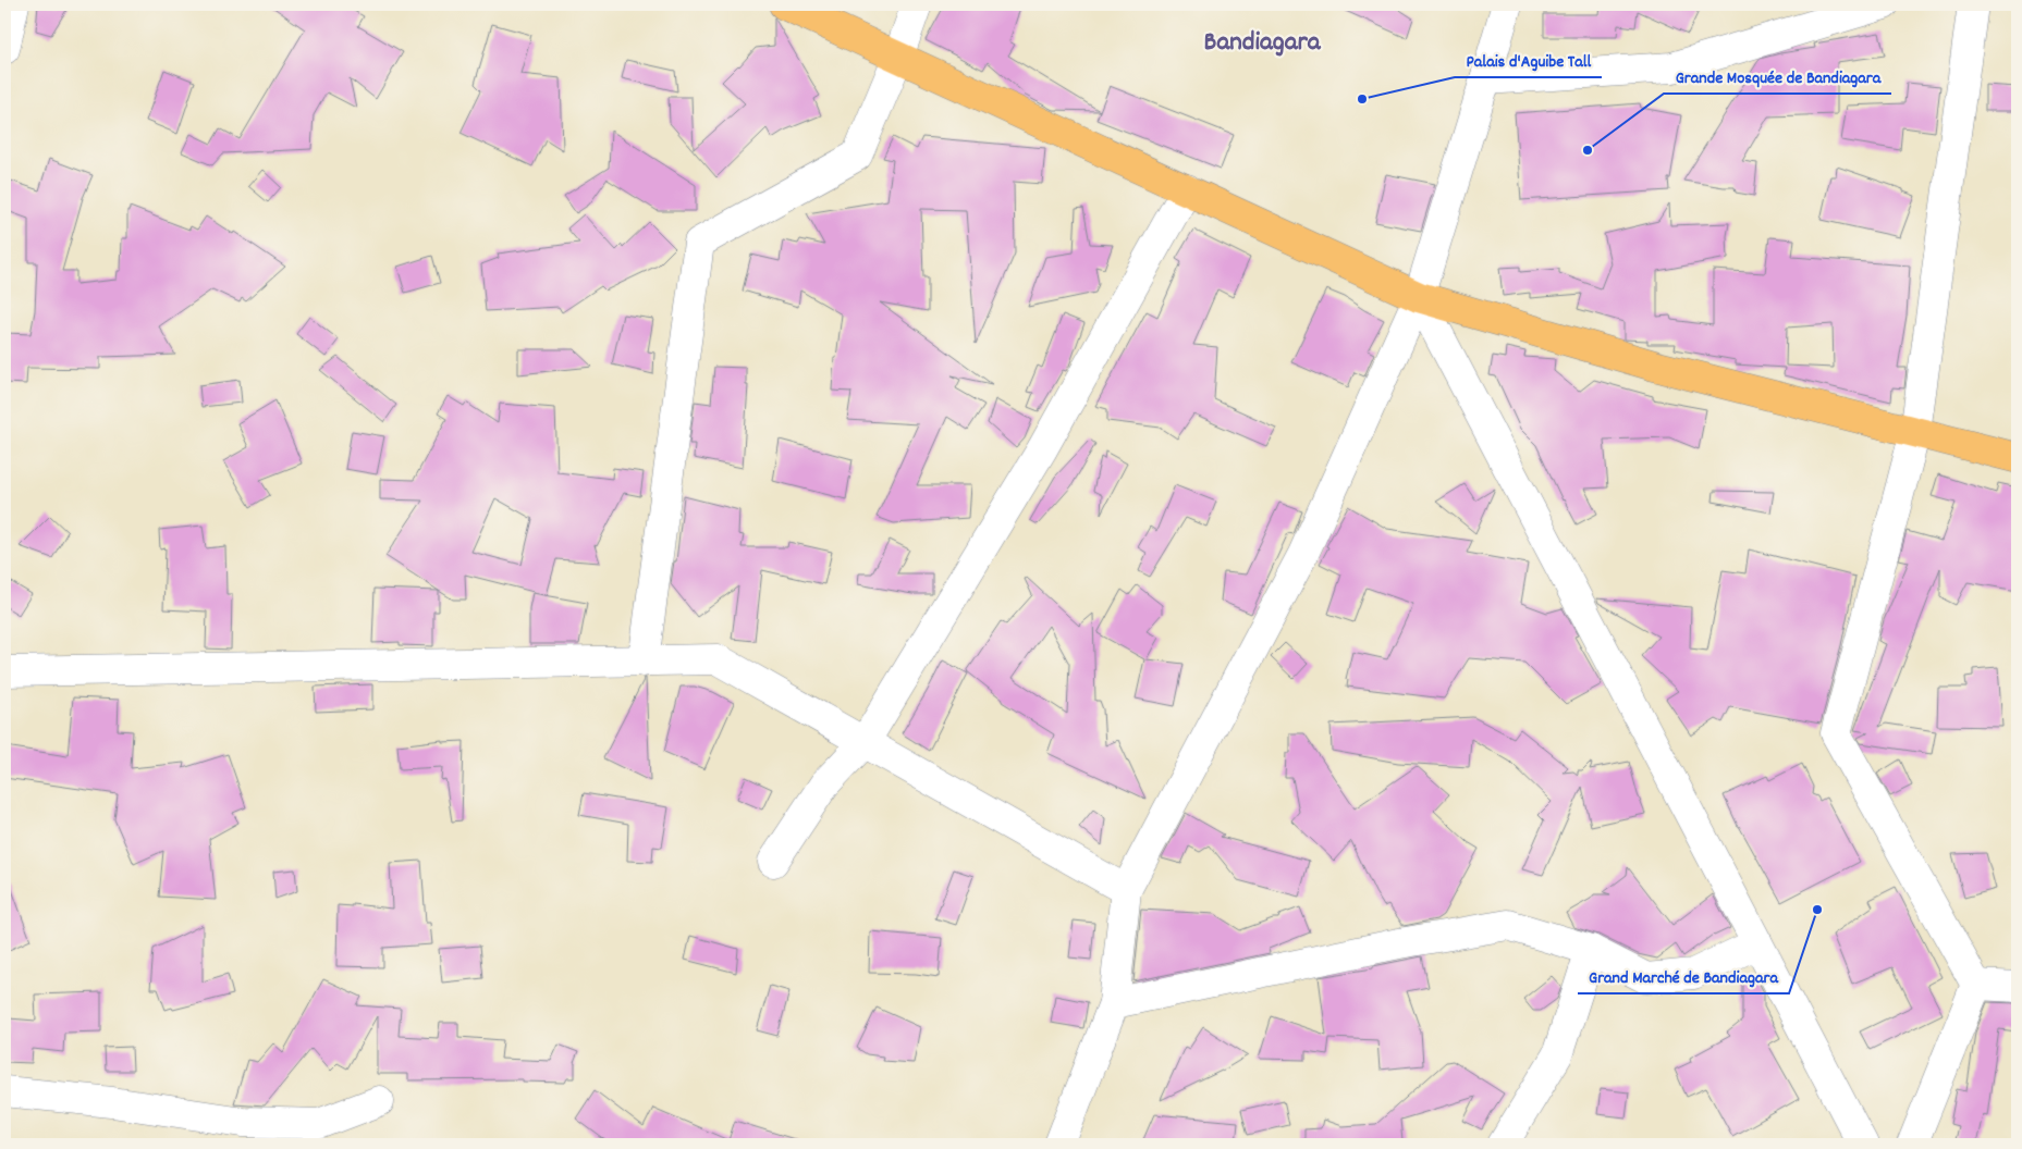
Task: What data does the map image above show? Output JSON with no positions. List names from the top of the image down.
{
  "districts": ["Bandiagara"],
  "places": ["Palais d'Aguibe Tall", "Grande Mosquée de Bandiagara", "Grand Marché de Bandiagara"]
}
